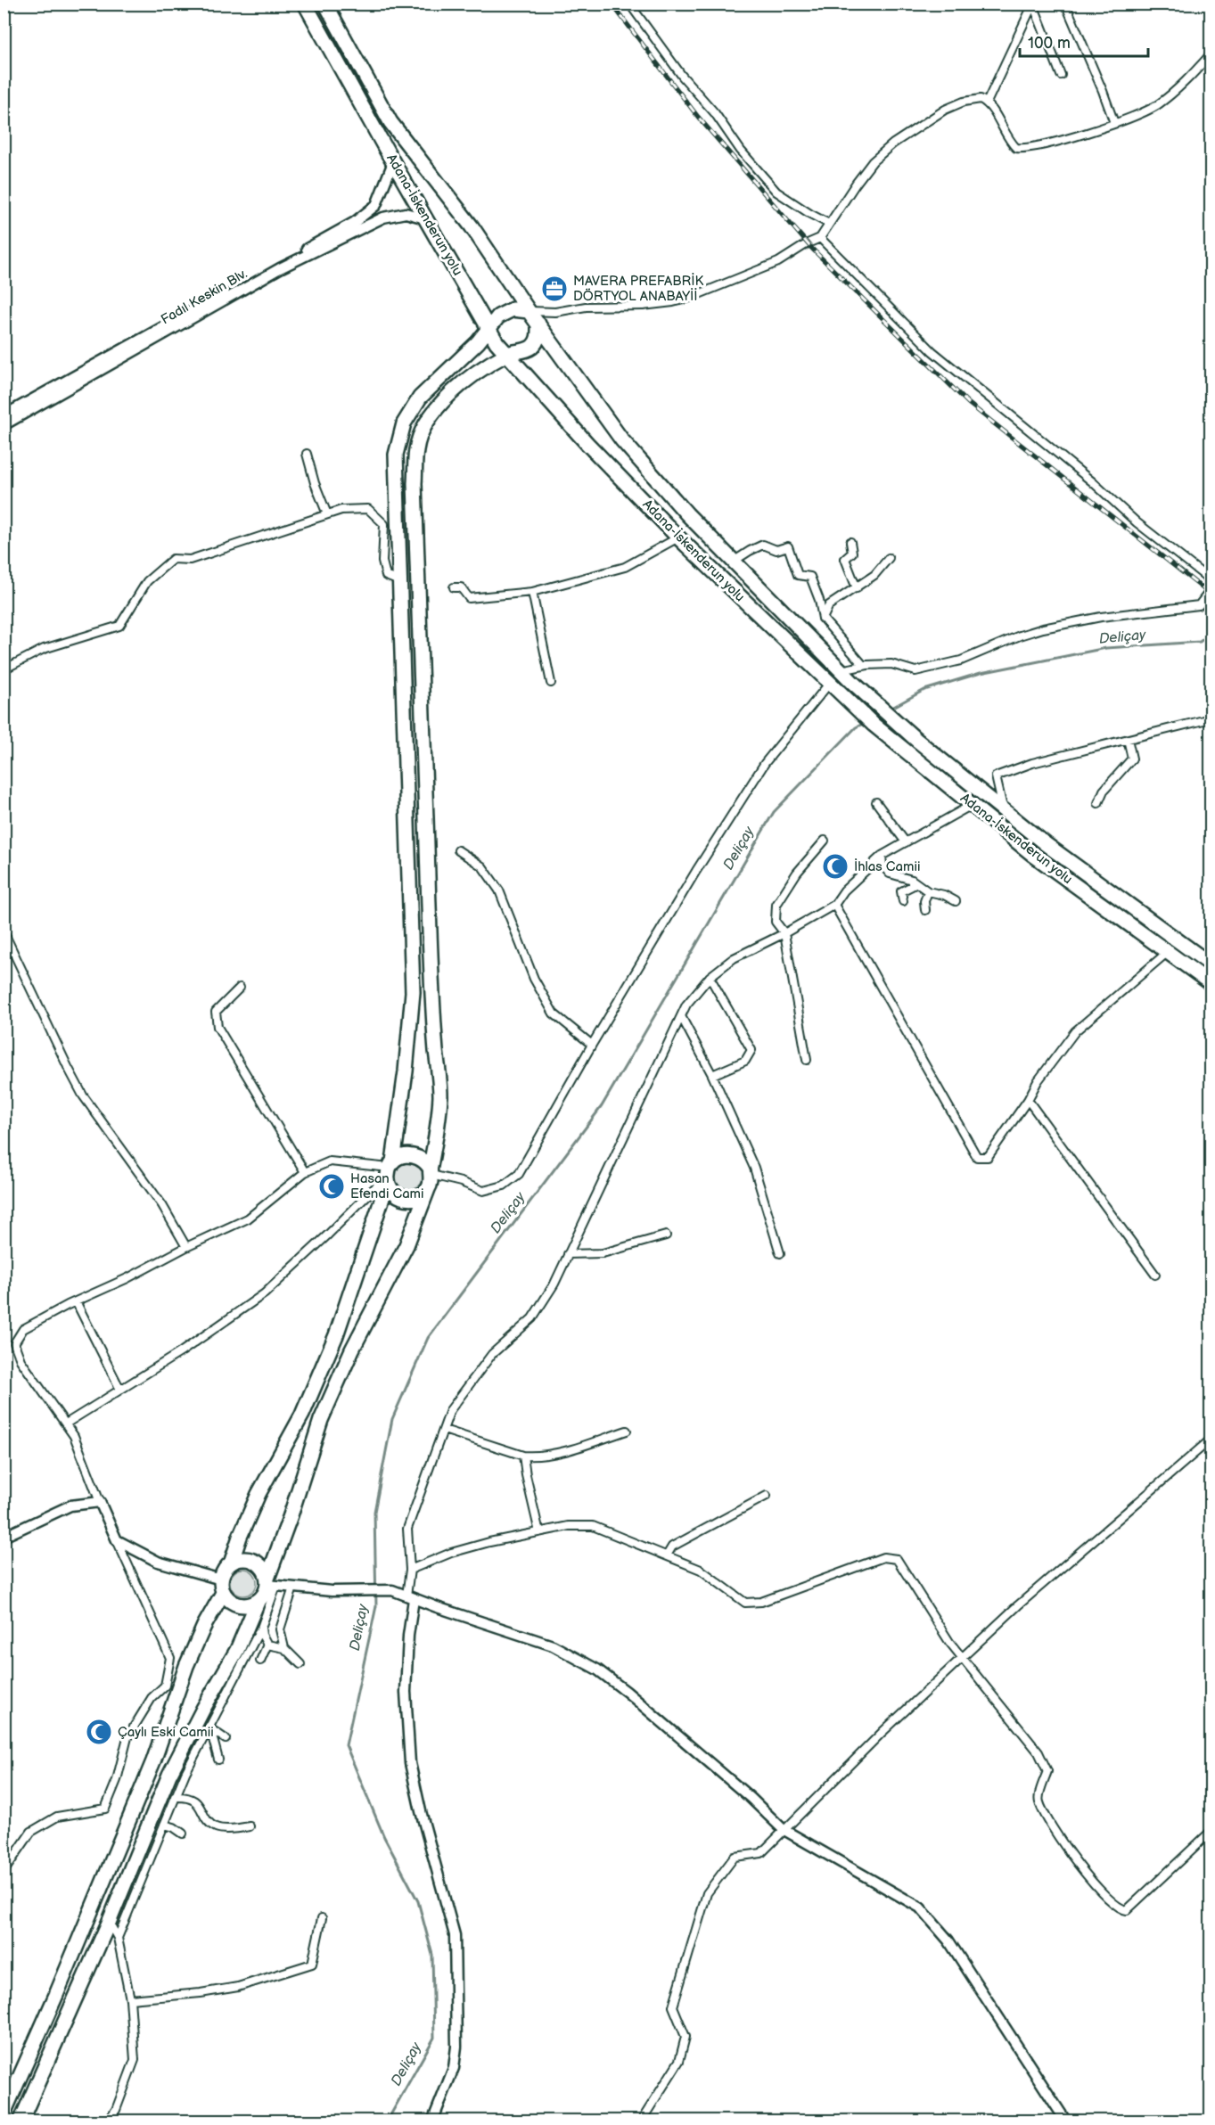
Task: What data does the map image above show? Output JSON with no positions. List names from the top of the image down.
{
  "streets": {
    "highway": ["Adana-İskenderun yolu"],
    "street": ["Fadıl Keskin Blv."]
  },
  "crossings": [
    ["Adana-İskenderun yolu", "Fadıl Keskin Blv."]
  ],
  "water": ["Deliçay"],
  "places": {
    "office": ["MAVERA PREFABRİK DÖRTYOL ANABAYİİ"],
    "mosque": ["İhlas Camii", "Hasan Efendi Cami", "Çaylı Eski Camii"]
  },
  "scale_bar": "100 m"
}
